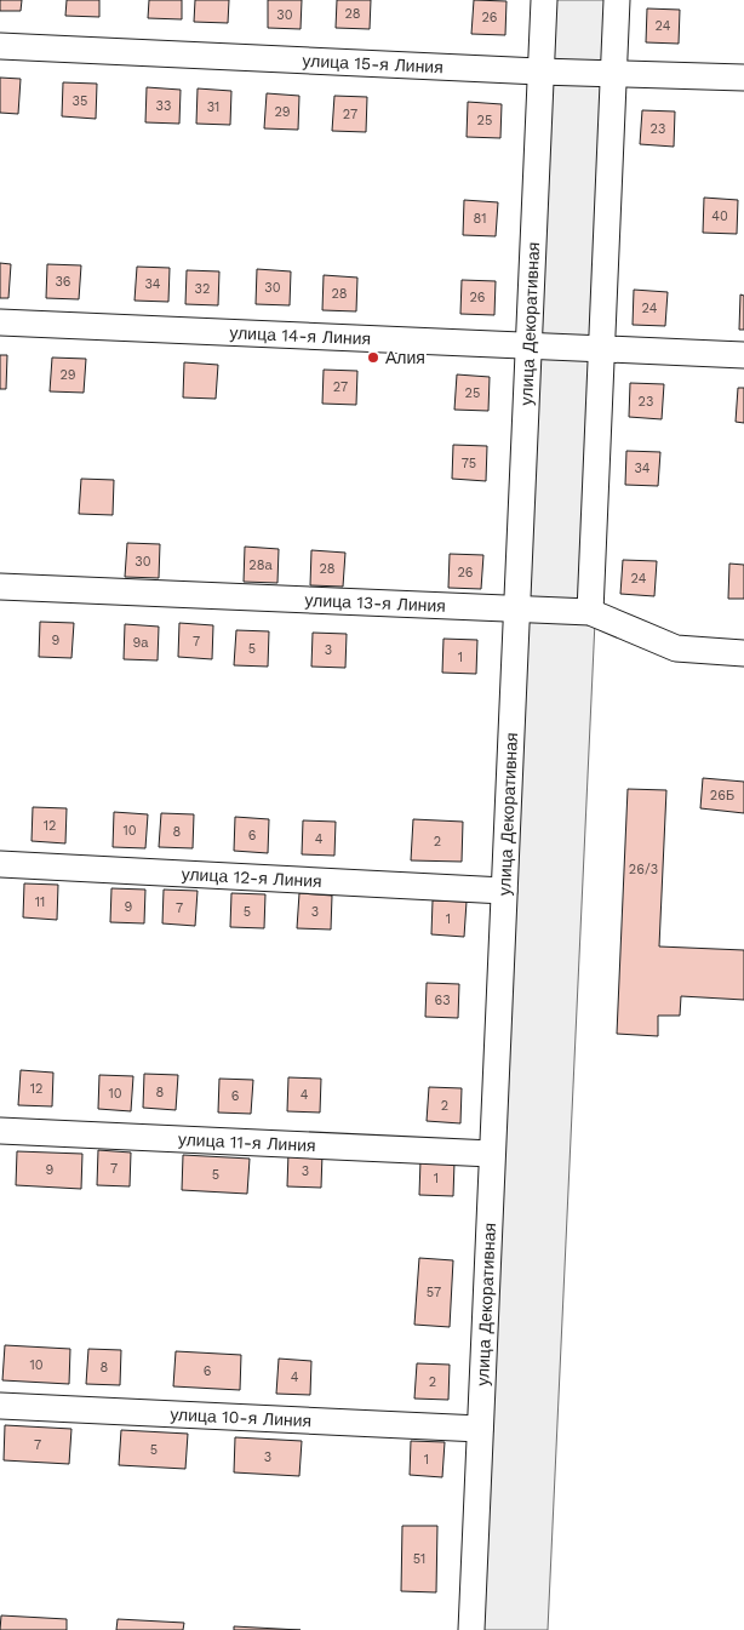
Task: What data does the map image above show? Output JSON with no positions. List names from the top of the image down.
{
  "streets": {
    "street": [
      "улица 15-я Линия",
      "улица Декоративная",
      "улица 14-я Линия",
      "улица 13-я Линия",
      "улица 12-я Линия",
      "улица 11-я Линия",
      "улица 10-я Линия"
    ]
  },
  "crossings": [
    ["улица 15-я Линия", "улица Декоративная"],
    ["улица Декоративная", "улица 14-я Линия"],
    ["улица Декоративная", "улица 13-я Линия"],
    ["улица Декоративная", "улица 12-я Линия"],
    ["улица Декоративная", "улица 11-я Линия"],
    ["улица Декоративная", "улица 10-я Линия"]
  ],
  "places": ["Алия"],
  "house_numbers": [
    "28",
    "30",
    "26",
    "24",
    "35",
    "33",
    "31",
    "29",
    "27",
    "25",
    "23",
    "40",
    "81",
    "36",
    "34",
    "30",
    "32",
    "28",
    "26",
    "24",
    "29",
    "27",
    "25",
    "23",
    "75",
    "34",
    "30",
    "28а",
    "28",
    "26",
    "24",
    "9",
    "7",
    "9а",
    "5",
    "3",
    "1",
    "26Б",
    "12",
    "10",
    "8",
    "6",
    "4",
    "2",
    "26/3",
    "11",
    "9",
    "7",
    "5",
    "3",
    "1",
    "63",
    "12",
    "8",
    "10",
    "4",
    "6",
    "2",
    "7",
    "9",
    "3",
    "5",
    "1",
    "57",
    "10",
    "8",
    "6",
    "4",
    "2",
    "7",
    "5",
    "3",
    "1",
    "51"
  ]
}
